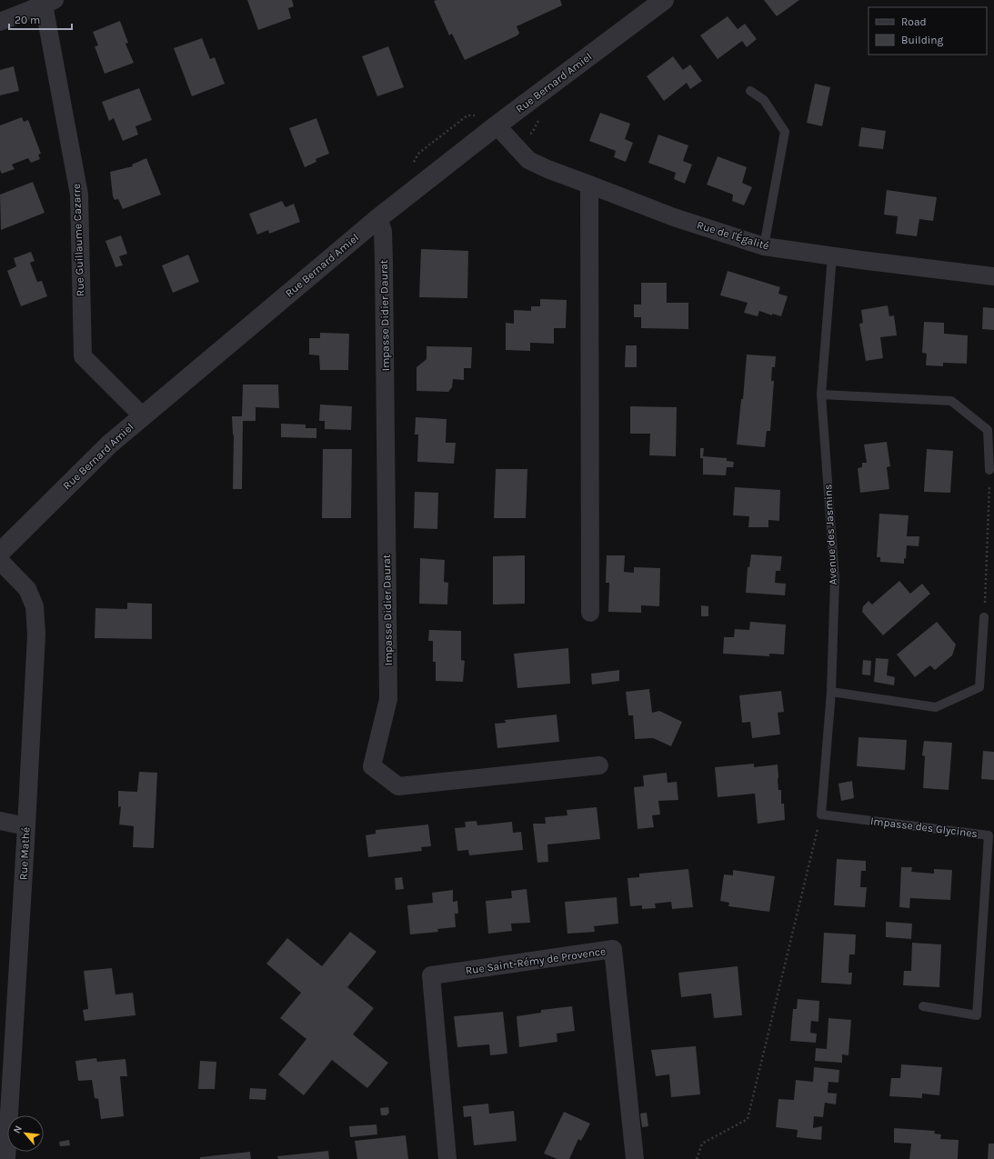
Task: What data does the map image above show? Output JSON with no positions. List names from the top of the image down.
{
  "streets": {
    "street": [
      "Rue Bernard Amiel",
      "Rue de l'Égalité",
      "Rue Guillaume Cazarre",
      "Impasse Didier Daurat",
      "Rue Mathé",
      "Rue Saint-Rémy de Provence"
    ],
    "lane": ["Avenue des Jasmins", "Impasse des Glycines"]
  },
  "crossings": [
    ["Rue Bernard Amiel", "Rue de l'Égalité"],
    ["Rue Bernard Amiel", "Rue Guillaume Cazarre"],
    ["Rue Bernard Amiel", "Impasse Didier Daurat"],
    ["Rue de l'Égalité", "Avenue des Jasmins"],
    ["Avenue des Jasmins", "Impasse des Glycines"]
  ],
  "legend": ["Road", "Building"],
  "scale_bar": "20 m",
  "north": "top left"
}
